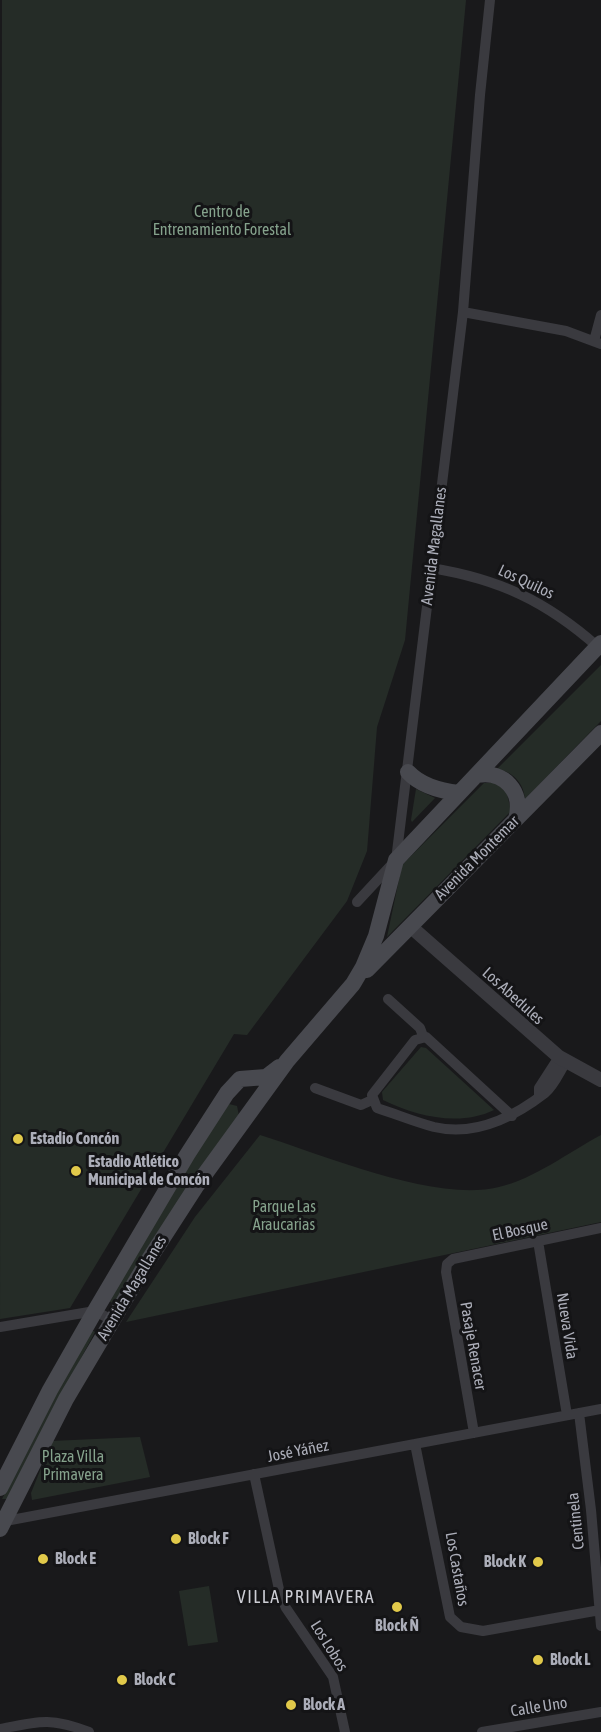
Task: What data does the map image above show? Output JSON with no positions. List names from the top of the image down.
{
  "streets": {
    "main road": ["Avenida Magallanes", "Avenida Montemar"],
    "street": [
      "Los Quilos",
      "Los Abedules",
      "El Bosque",
      "Nueva Vida",
      "Pasaje Renacer",
      "José Yáñez",
      "Centinela",
      "Los Castaños",
      "Los Lobos",
      "Calle Uno"
    ]
  },
  "crossings": [
    ["Avenida Magallanes", "Los Quilos"],
    ["Avenida Magallanes", "Avenida Montemar"],
    ["Avenida Magallanes", "José Yáñez"],
    ["Avenida Montemar", "Los Abedules"],
    ["El Bosque", "Nueva Vida"],
    ["El Bosque", "Pasaje Renacer"],
    ["Nueva Vida", "José Yáñez"],
    ["Pasaje Renacer", "José Yáñez"],
    ["José Yáñez", "Centinela"],
    ["José Yáñez", "Los Castaños"],
    ["José Yáñez", "Los Lobos"],
    ["Centinela", "Los Castaños"]
  ],
  "districts": ["VILLA PRIMAVERA"],
  "parks": ["Centro de Entrenamiento Forestal", "Parque Las Araucarias", "Plaza Villa Primavera"],
  "places": [
    "Estadio Concón",
    "Estadio Atlético Municipal de Concón",
    "Block F",
    "Block E",
    "Block K",
    "Block Ñ",
    "Block L",
    "Block C",
    "Block A"
  ]
}
